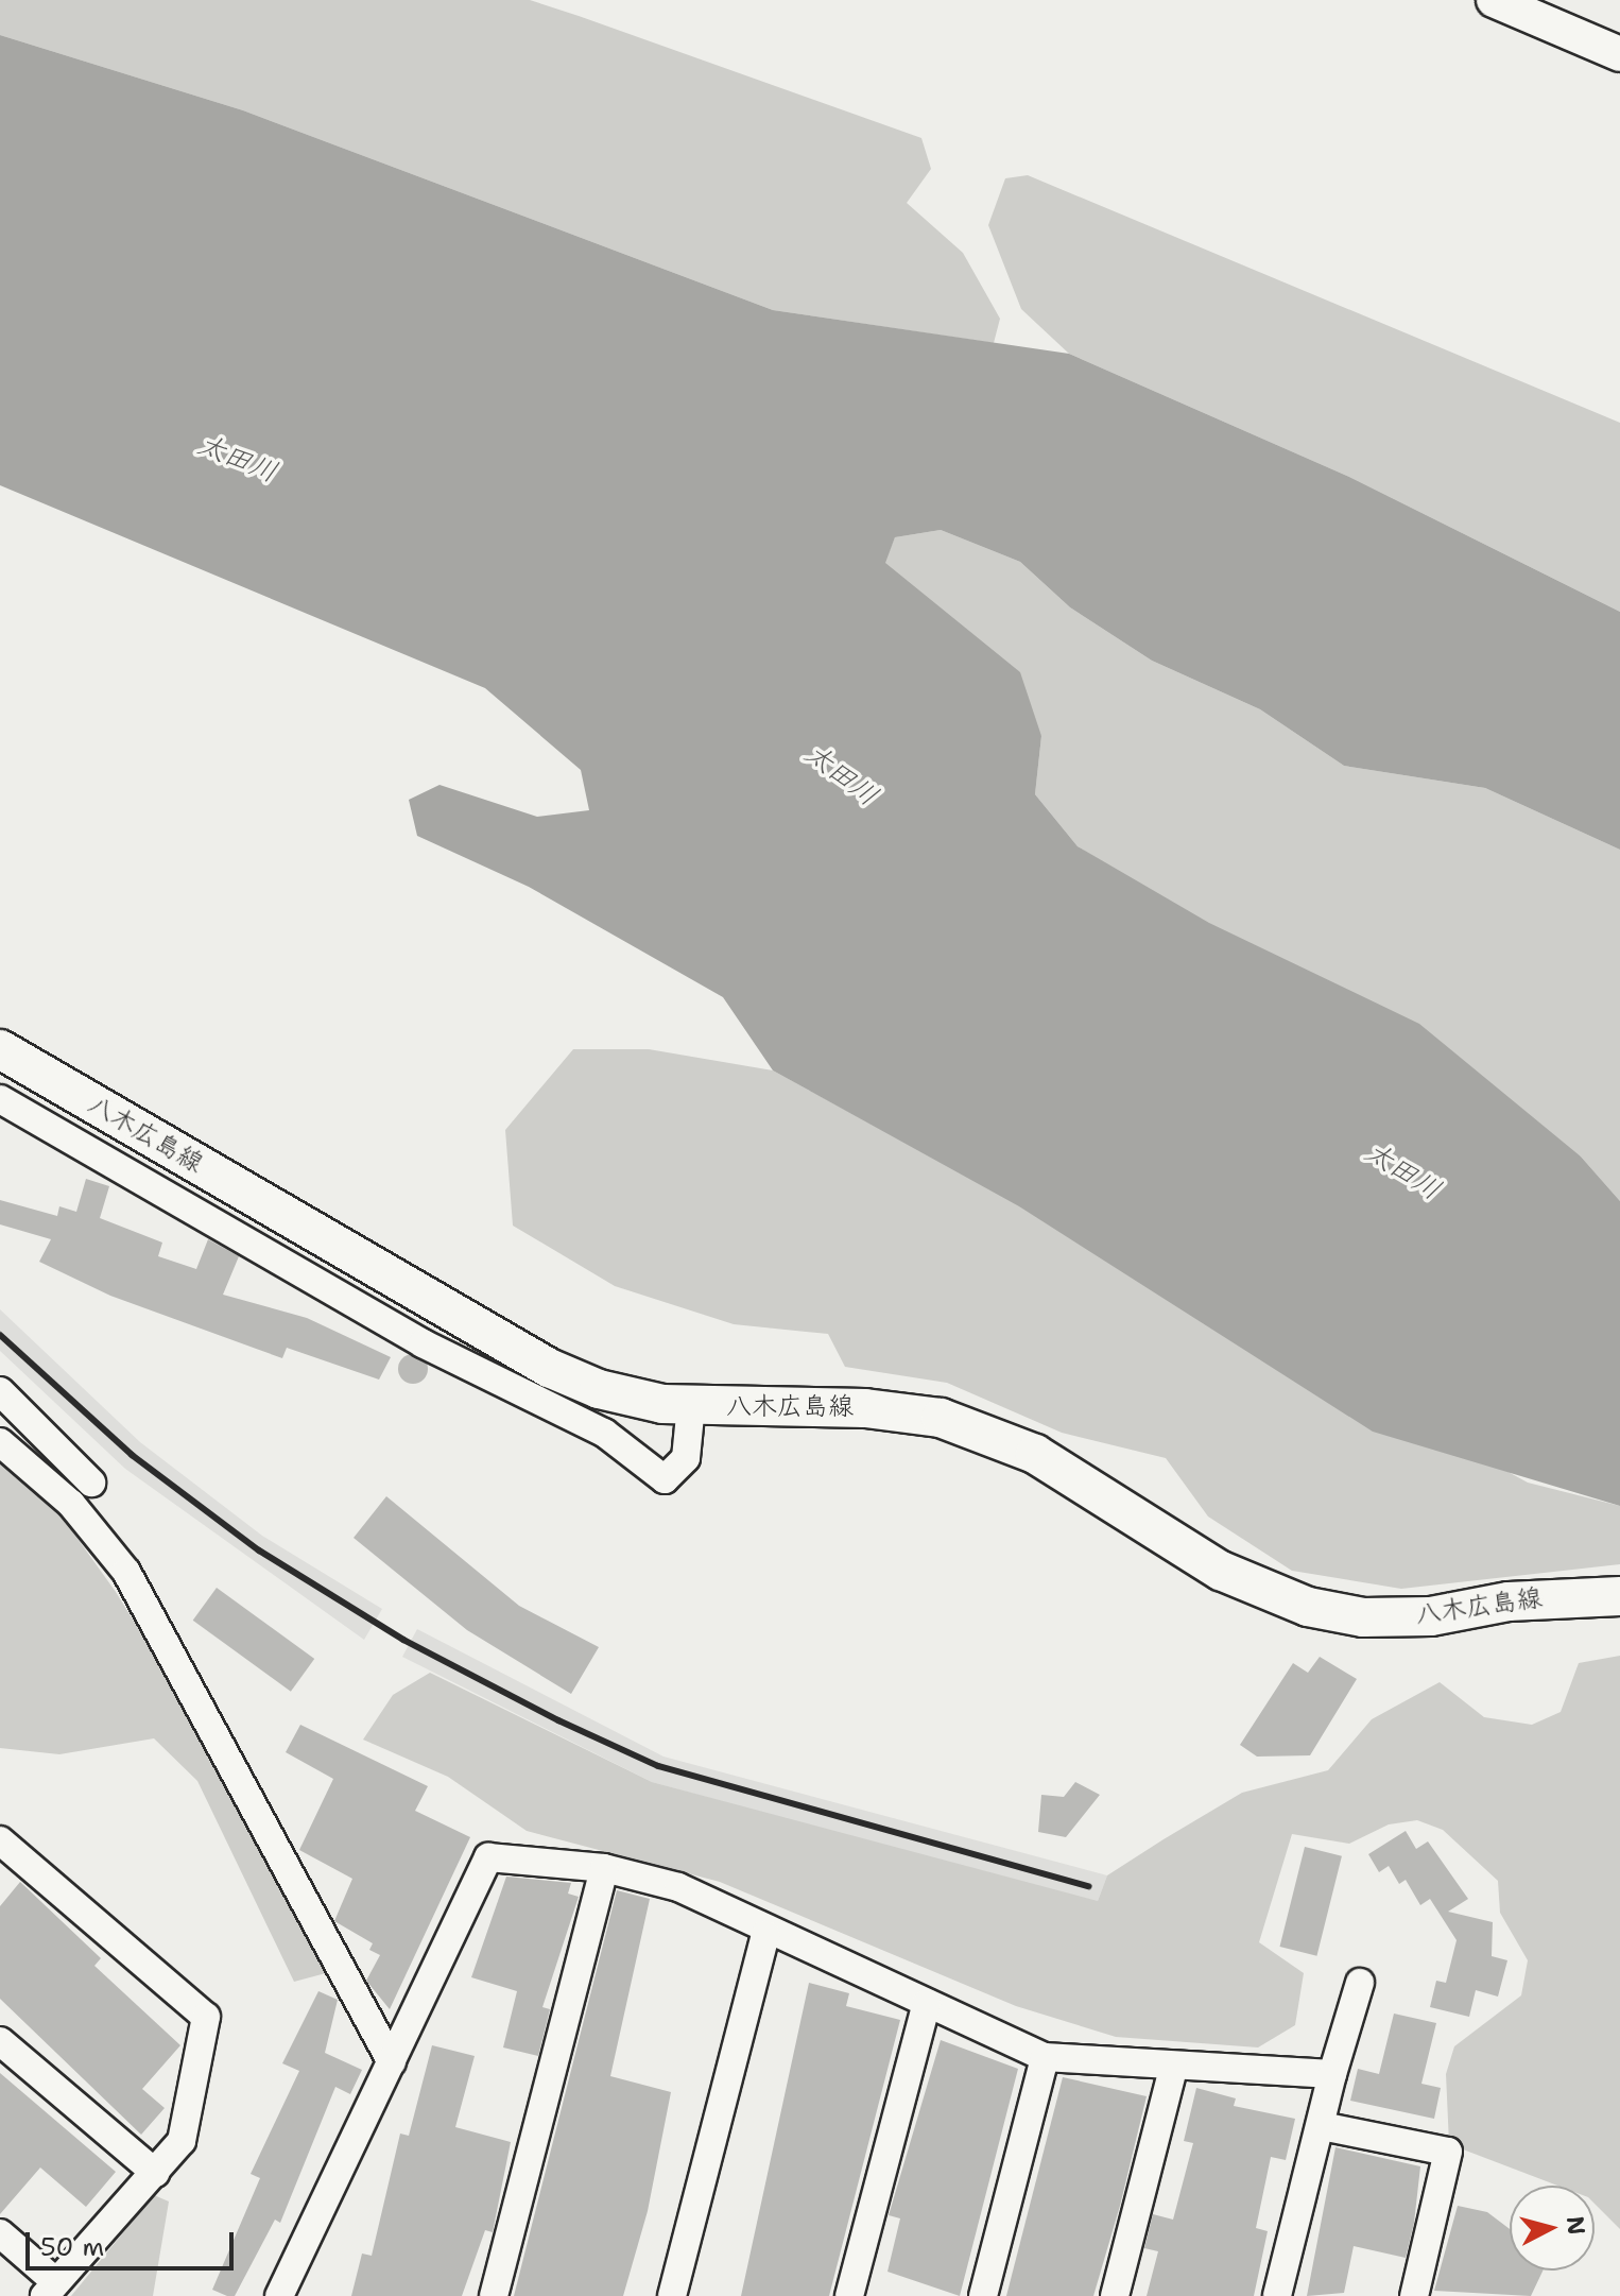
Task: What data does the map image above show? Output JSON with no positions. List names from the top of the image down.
{
  "streets": {
    "main road": ["八木広島線"]
  },
  "water": ["太田川"],
  "scale_bar": "50 m",
  "north": "right"
}
